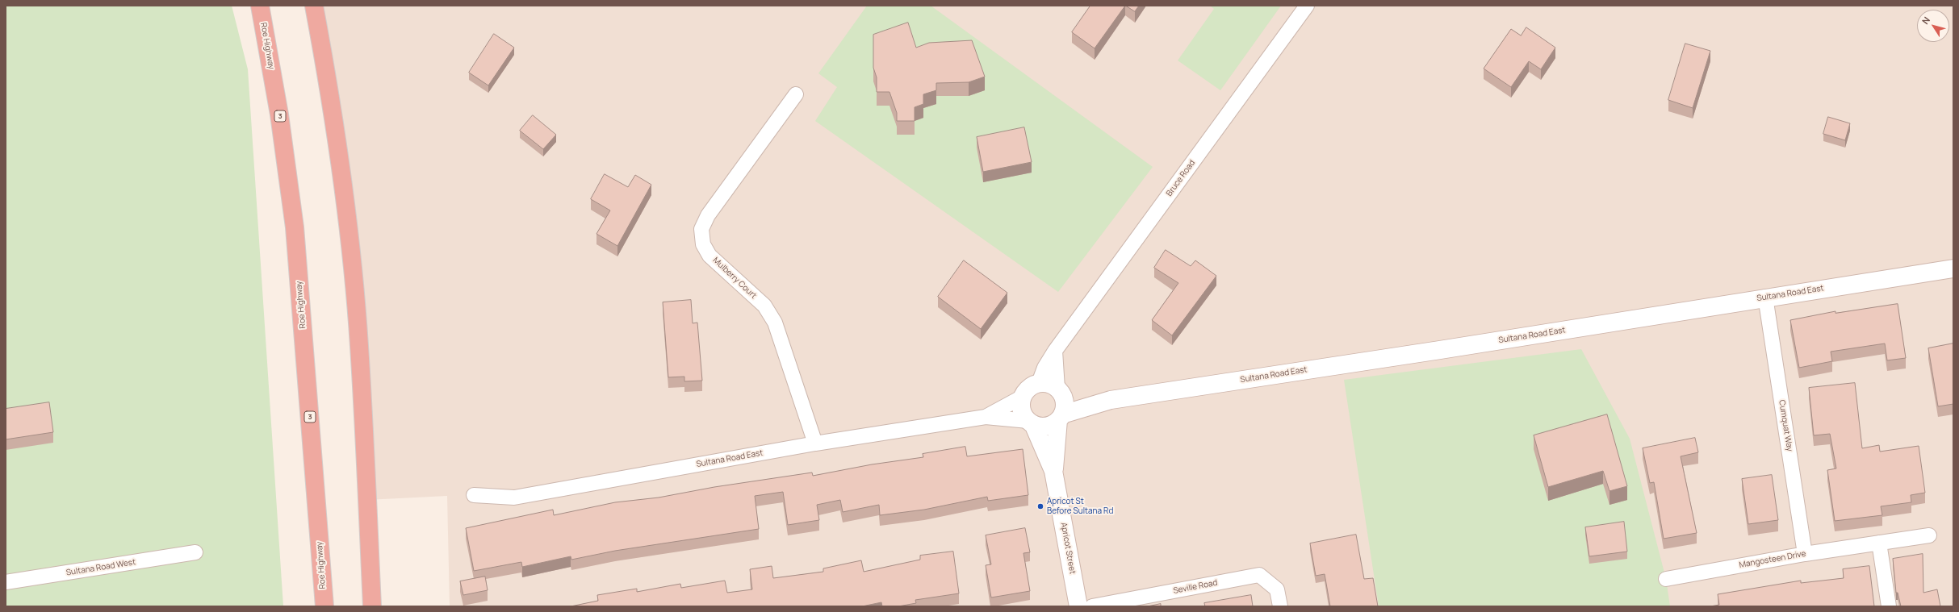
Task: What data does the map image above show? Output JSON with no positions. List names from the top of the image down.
{
  "streets": {
    "highway": ["Roe Highway", "3"],
    "street": [
      "Bruce Road",
      "Mulberry Court",
      "Sultana Road East",
      "Cumquat Way",
      "Apricot Street",
      "Mangosteen Drive",
      "Sultana Road West",
      "Seville Road"
    ]
  },
  "crossings": [
    ["Bruce Road", "Sultana Road East"],
    ["Bruce Road", "Apricot Street"],
    ["Mulberry Court", "Sultana Road East"],
    ["Sultana Road East", "Cumquat Way"],
    ["Sultana Road East", "Apricot Street"],
    ["Cumquat Way", "Mangosteen Drive"]
  ],
  "places": ["Apricot St Before Sultana Rd"],
  "north": "top left"
}
